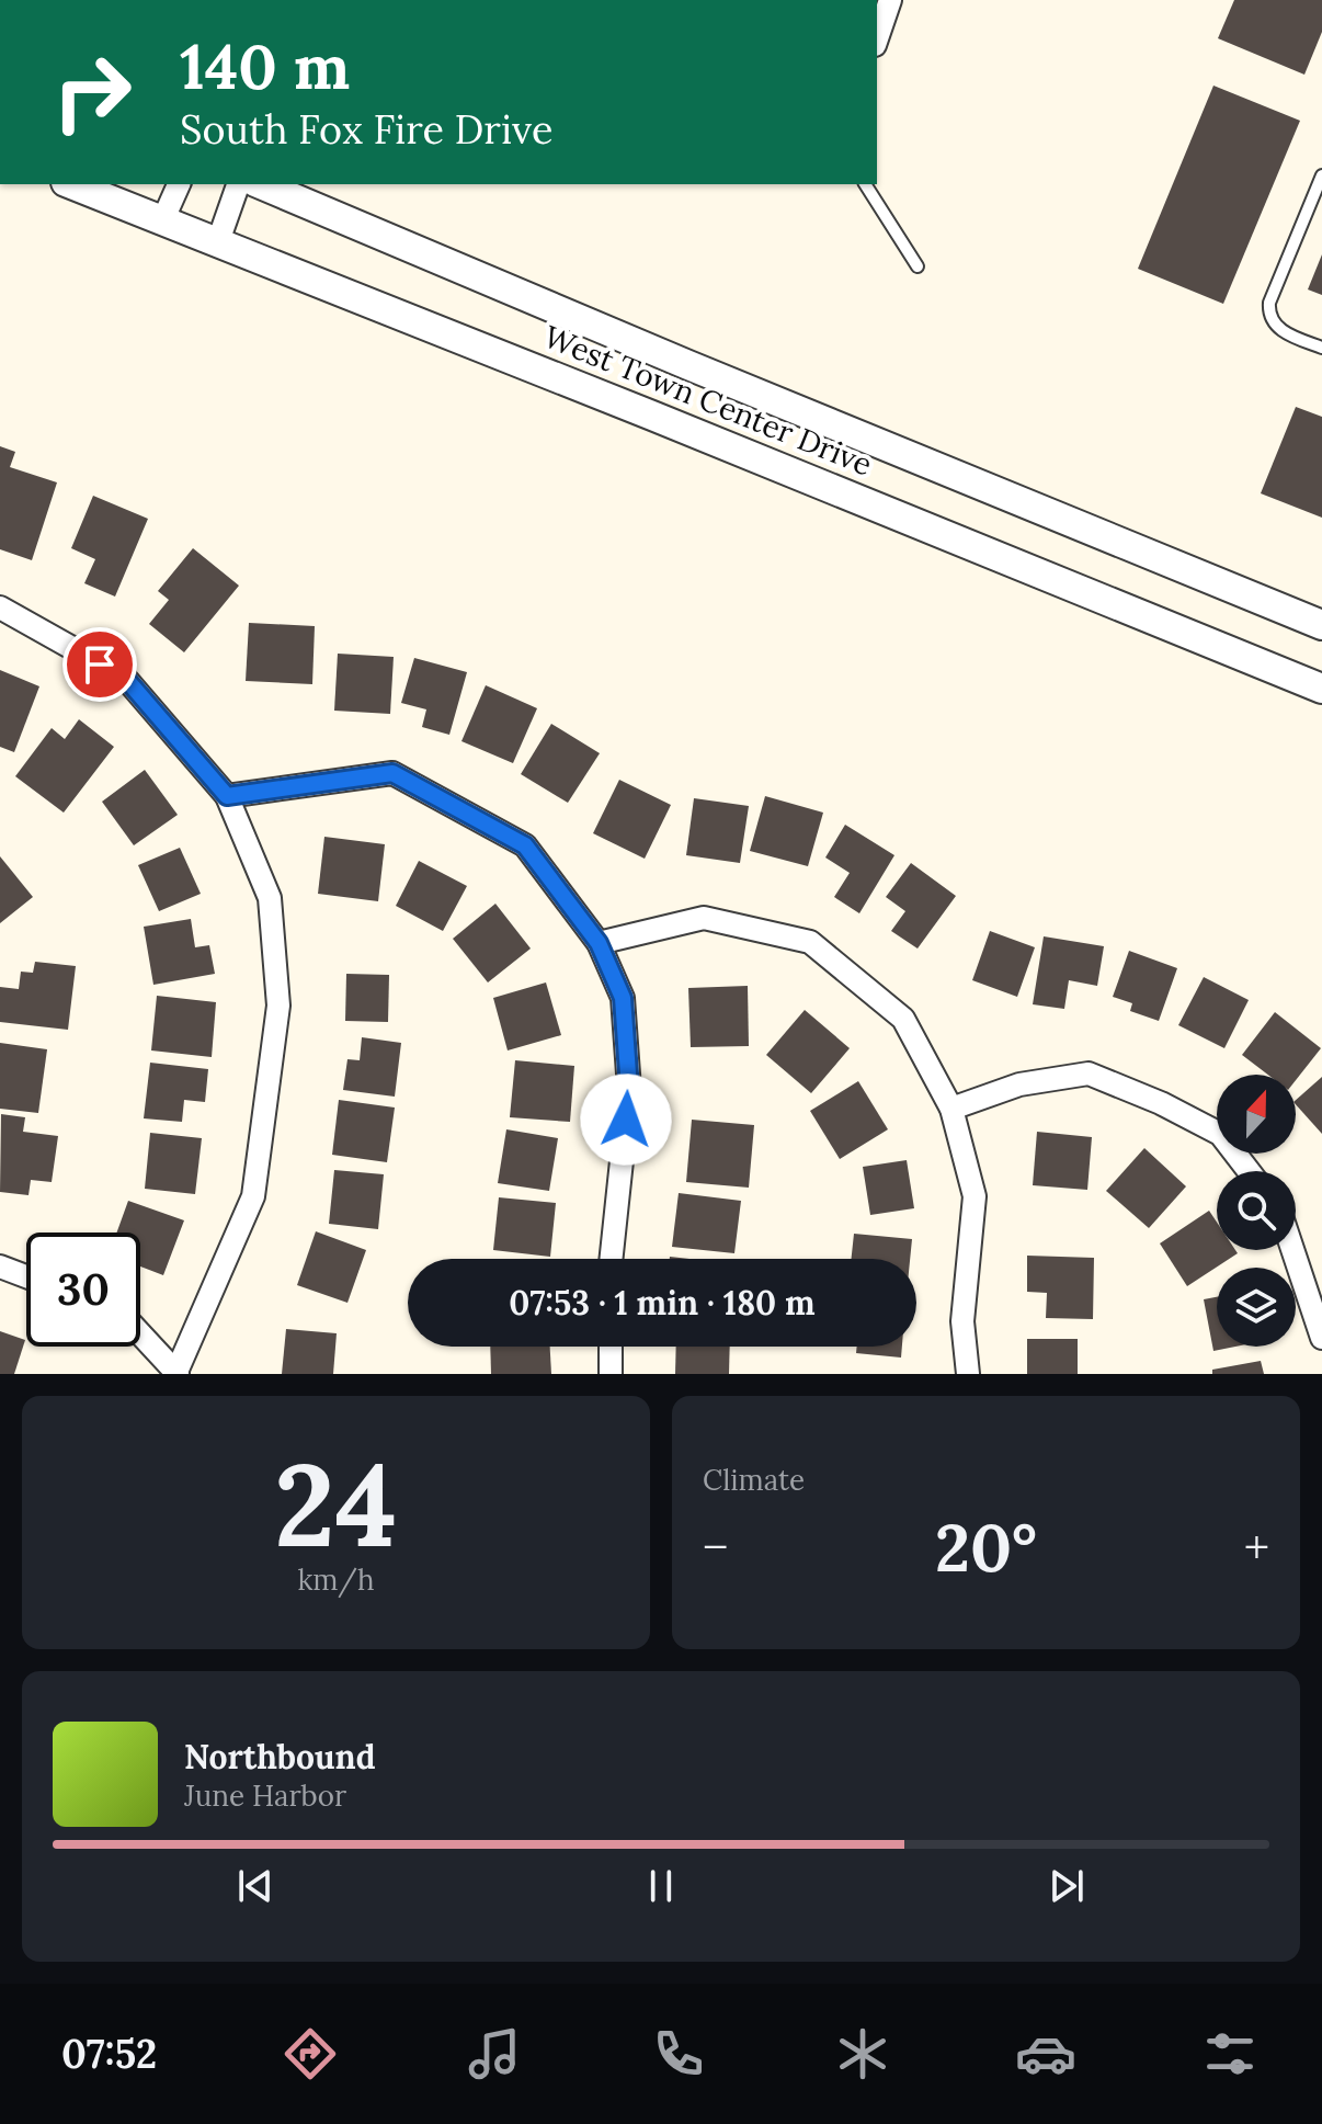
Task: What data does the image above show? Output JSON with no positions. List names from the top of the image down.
{
  "streets": {
    "street": ["West Town Center Drive"]
  },
  "north": "top",
  "page": {
    "turn": ["140 m", "South Fox Fire Drive"],
    "limit": "30",
    "trip": "07:53 · 1 min · 180 m",
    "tile": [
      ["24", "km/h"],
      "Climate"
    ],
    "heat": ["−", "20°", "+"],
    "song": ["Northbound", "June Harbor"],
    "tabs": "07:52"
  }
}
